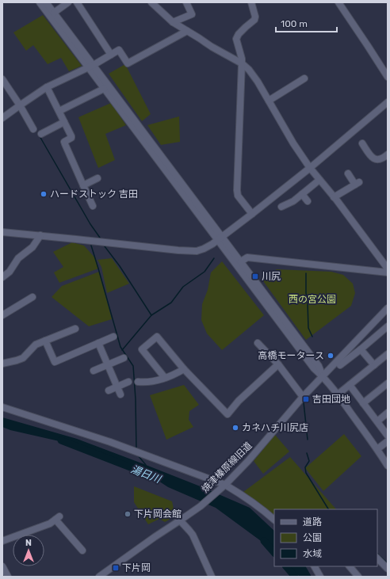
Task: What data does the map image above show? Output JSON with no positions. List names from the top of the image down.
{
  "streets": {
    "street": ["焼津榛原線旧道"]
  },
  "water": ["湯日川"],
  "parks": ["西の宮公園"],
  "places": {
    "other": [
      "ハードストック 吉田",
      "高橋モータース",
      "カネハチ川尻店",
      "下片岡会館"
    ],
    "transit": ["川尻", "吉田団地", "下片岡"]
  },
  "legend": ["道路", "公園", "水域"],
  "scale_bar": "100 m",
  "north": "top"
}
